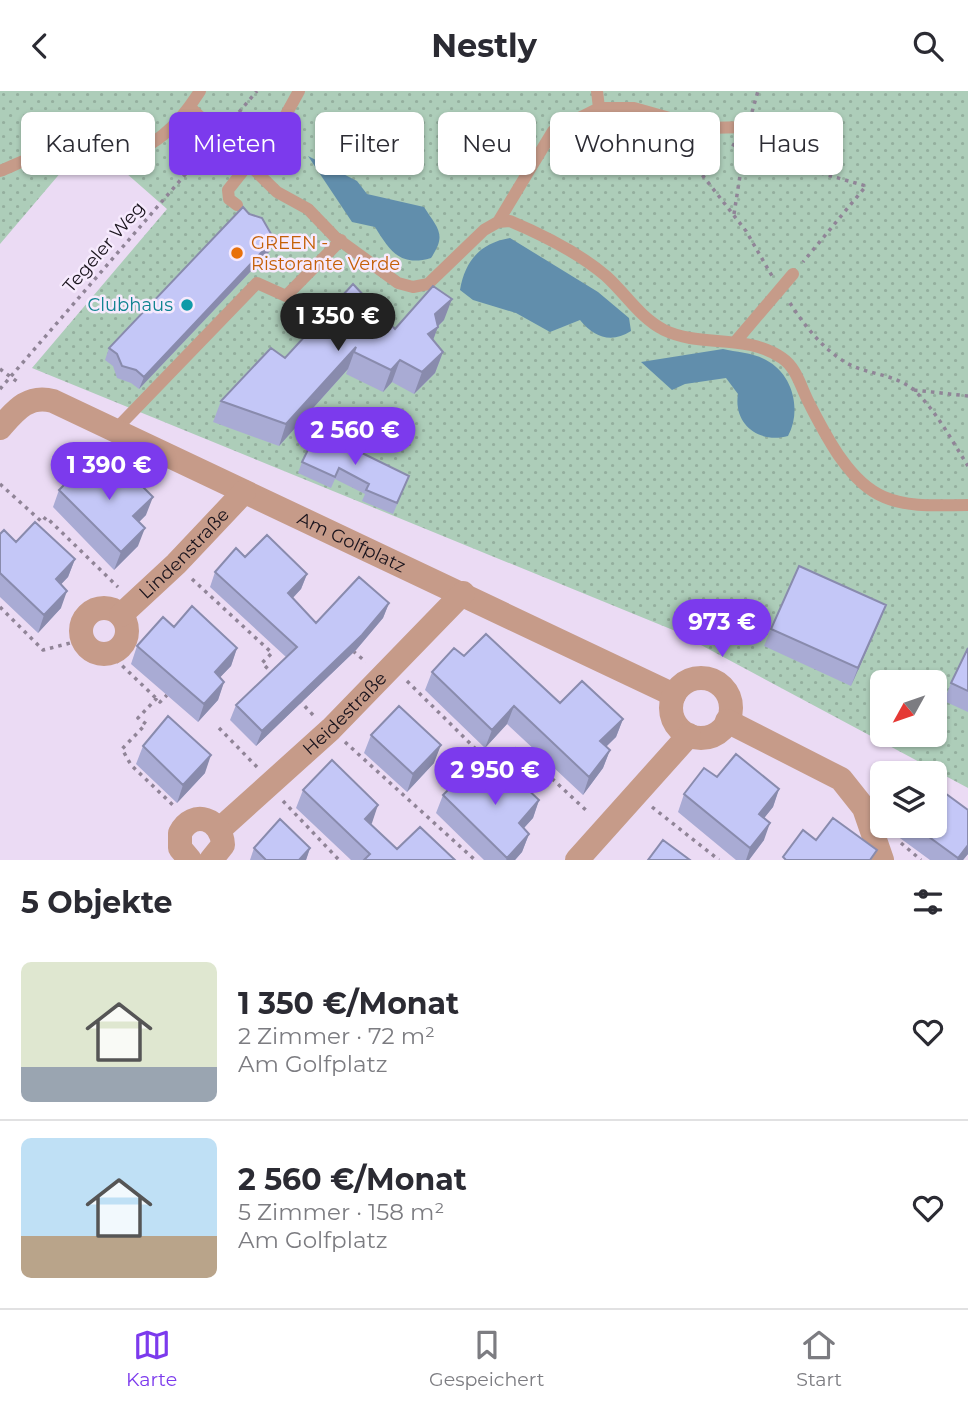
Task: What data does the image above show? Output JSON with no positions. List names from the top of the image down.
{
  "streets": {
    "street": ["Am Golfplatz", "Lindenstraße", "Heidestraße"],
    "path": ["Tegeler Weg"]
  },
  "crossings": [
    ["Am Golfplatz", "Lindenstraße"],
    ["Am Golfplatz", "Heidestraße"]
  ],
  "places": ["GREEN - Ristorante Verde", "Clubhaus"],
  "north": "bottom left",
  "page": {
    "header": "Nestly",
    "chip": [
      "Kaufen",
      "Mieten",
      "Filter",
      "Neu",
      "Wohnung",
      "Haus"
    ],
    "price": [
      "1 350 €",
      "2 560 €",
      "1 390 €",
      "973 €",
      "2 950 €"
    ],
    "heading": "5 Objekte",
    "list": [
      {
        "name": "1 350 €/Monat",
        "note": "2 Zimmer · 72 m² · Am Golfplatz"
      },
      {
        "name": "2 560 €/Monat",
        "note": "5 Zimmer · 158 m² · Am Golfplatz"
      }
    ],
    "tabs": ["Karte", "Gespeichert", "Start"]
  }
}
